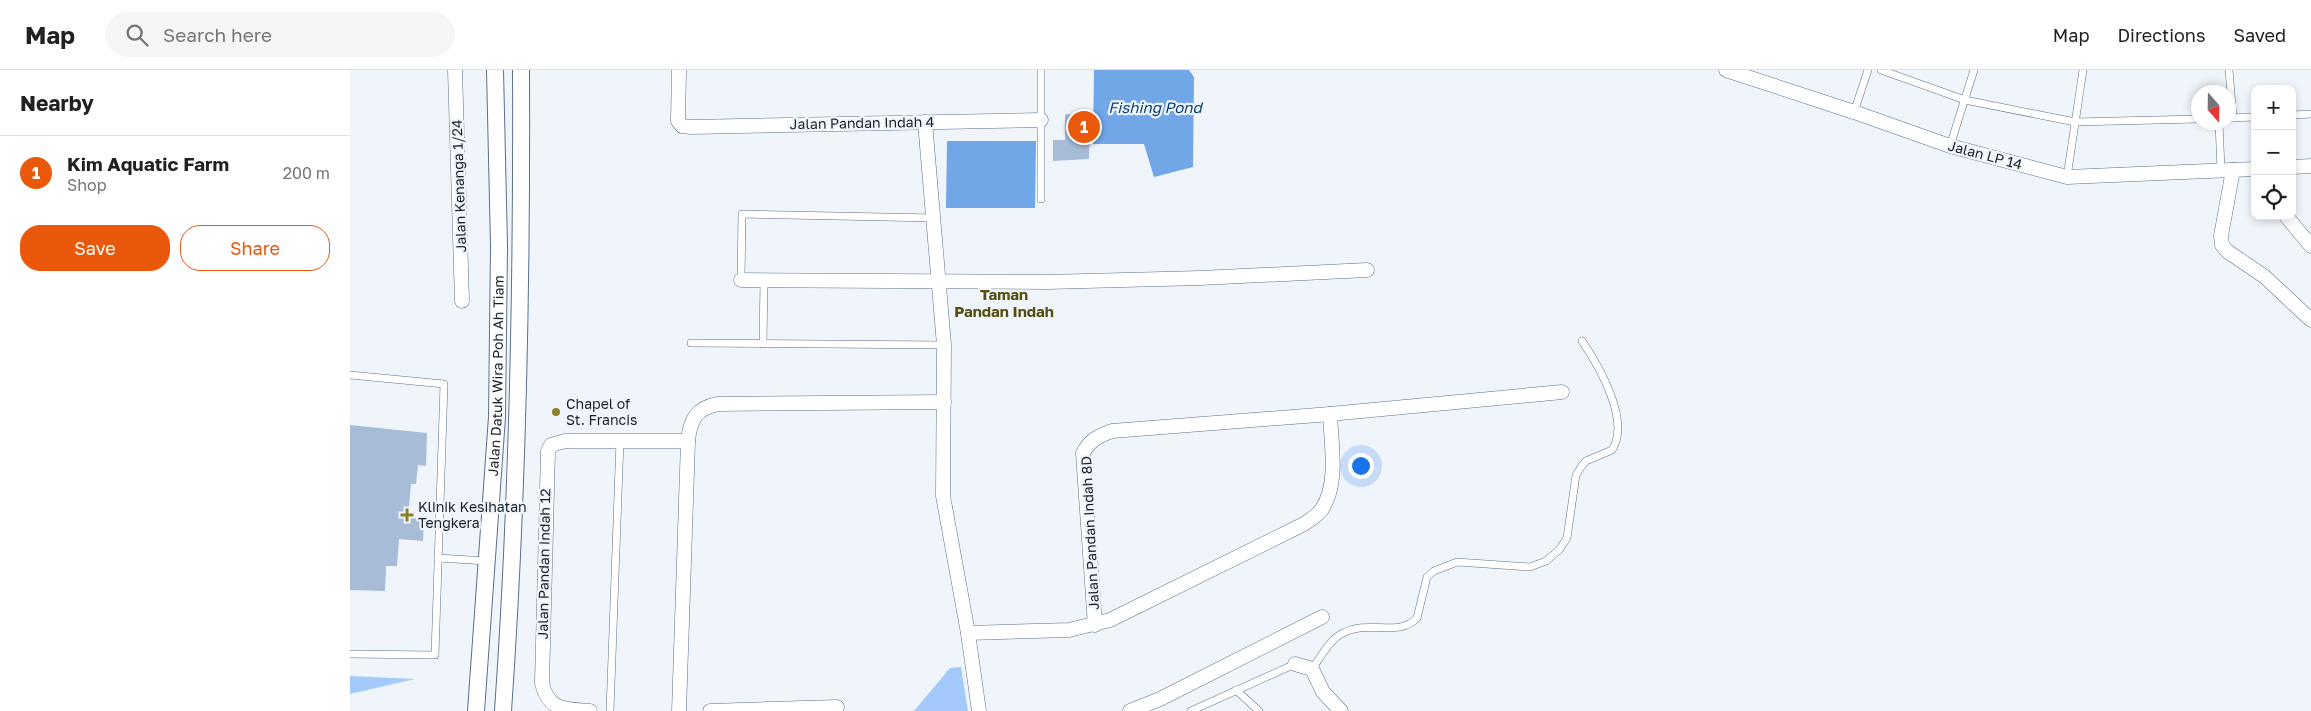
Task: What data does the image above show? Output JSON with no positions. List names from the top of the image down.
{
  "streets": {
    "street": [
      "Jalan Pandan Indah 4",
      "Jalan LP 14",
      "Jalan Kenanga 1/24",
      "Jalan Datuk Wira Poh Ah Tiam",
      "Jalan Pandan Indah 8D",
      "Jalan Pandan Indah 12"
    ]
  },
  "districts": ["Taman Pandan Indah"],
  "water": ["Fishing Pond"],
  "places": {
    "other": ["Chapel of St. Francis"],
    "health": ["Klinik Kesihatan Tengkera"]
  },
  "north": "bottom",
  "page": {
    "header": "Map",
    "search": "Search here",
    "nav": ["Map", "Directions", "Saved"],
    "heading": "Nearby",
    "map_buttons": ["+", "−"],
    "pins": "1",
    "list": [
      {
        "mark": "1",
        "name": "Kim Aquatic Farm",
        "note": "Shop",
        "value": "200 m"
      }
    ],
    "buttons": ["Save", "Share"]
  }
}
